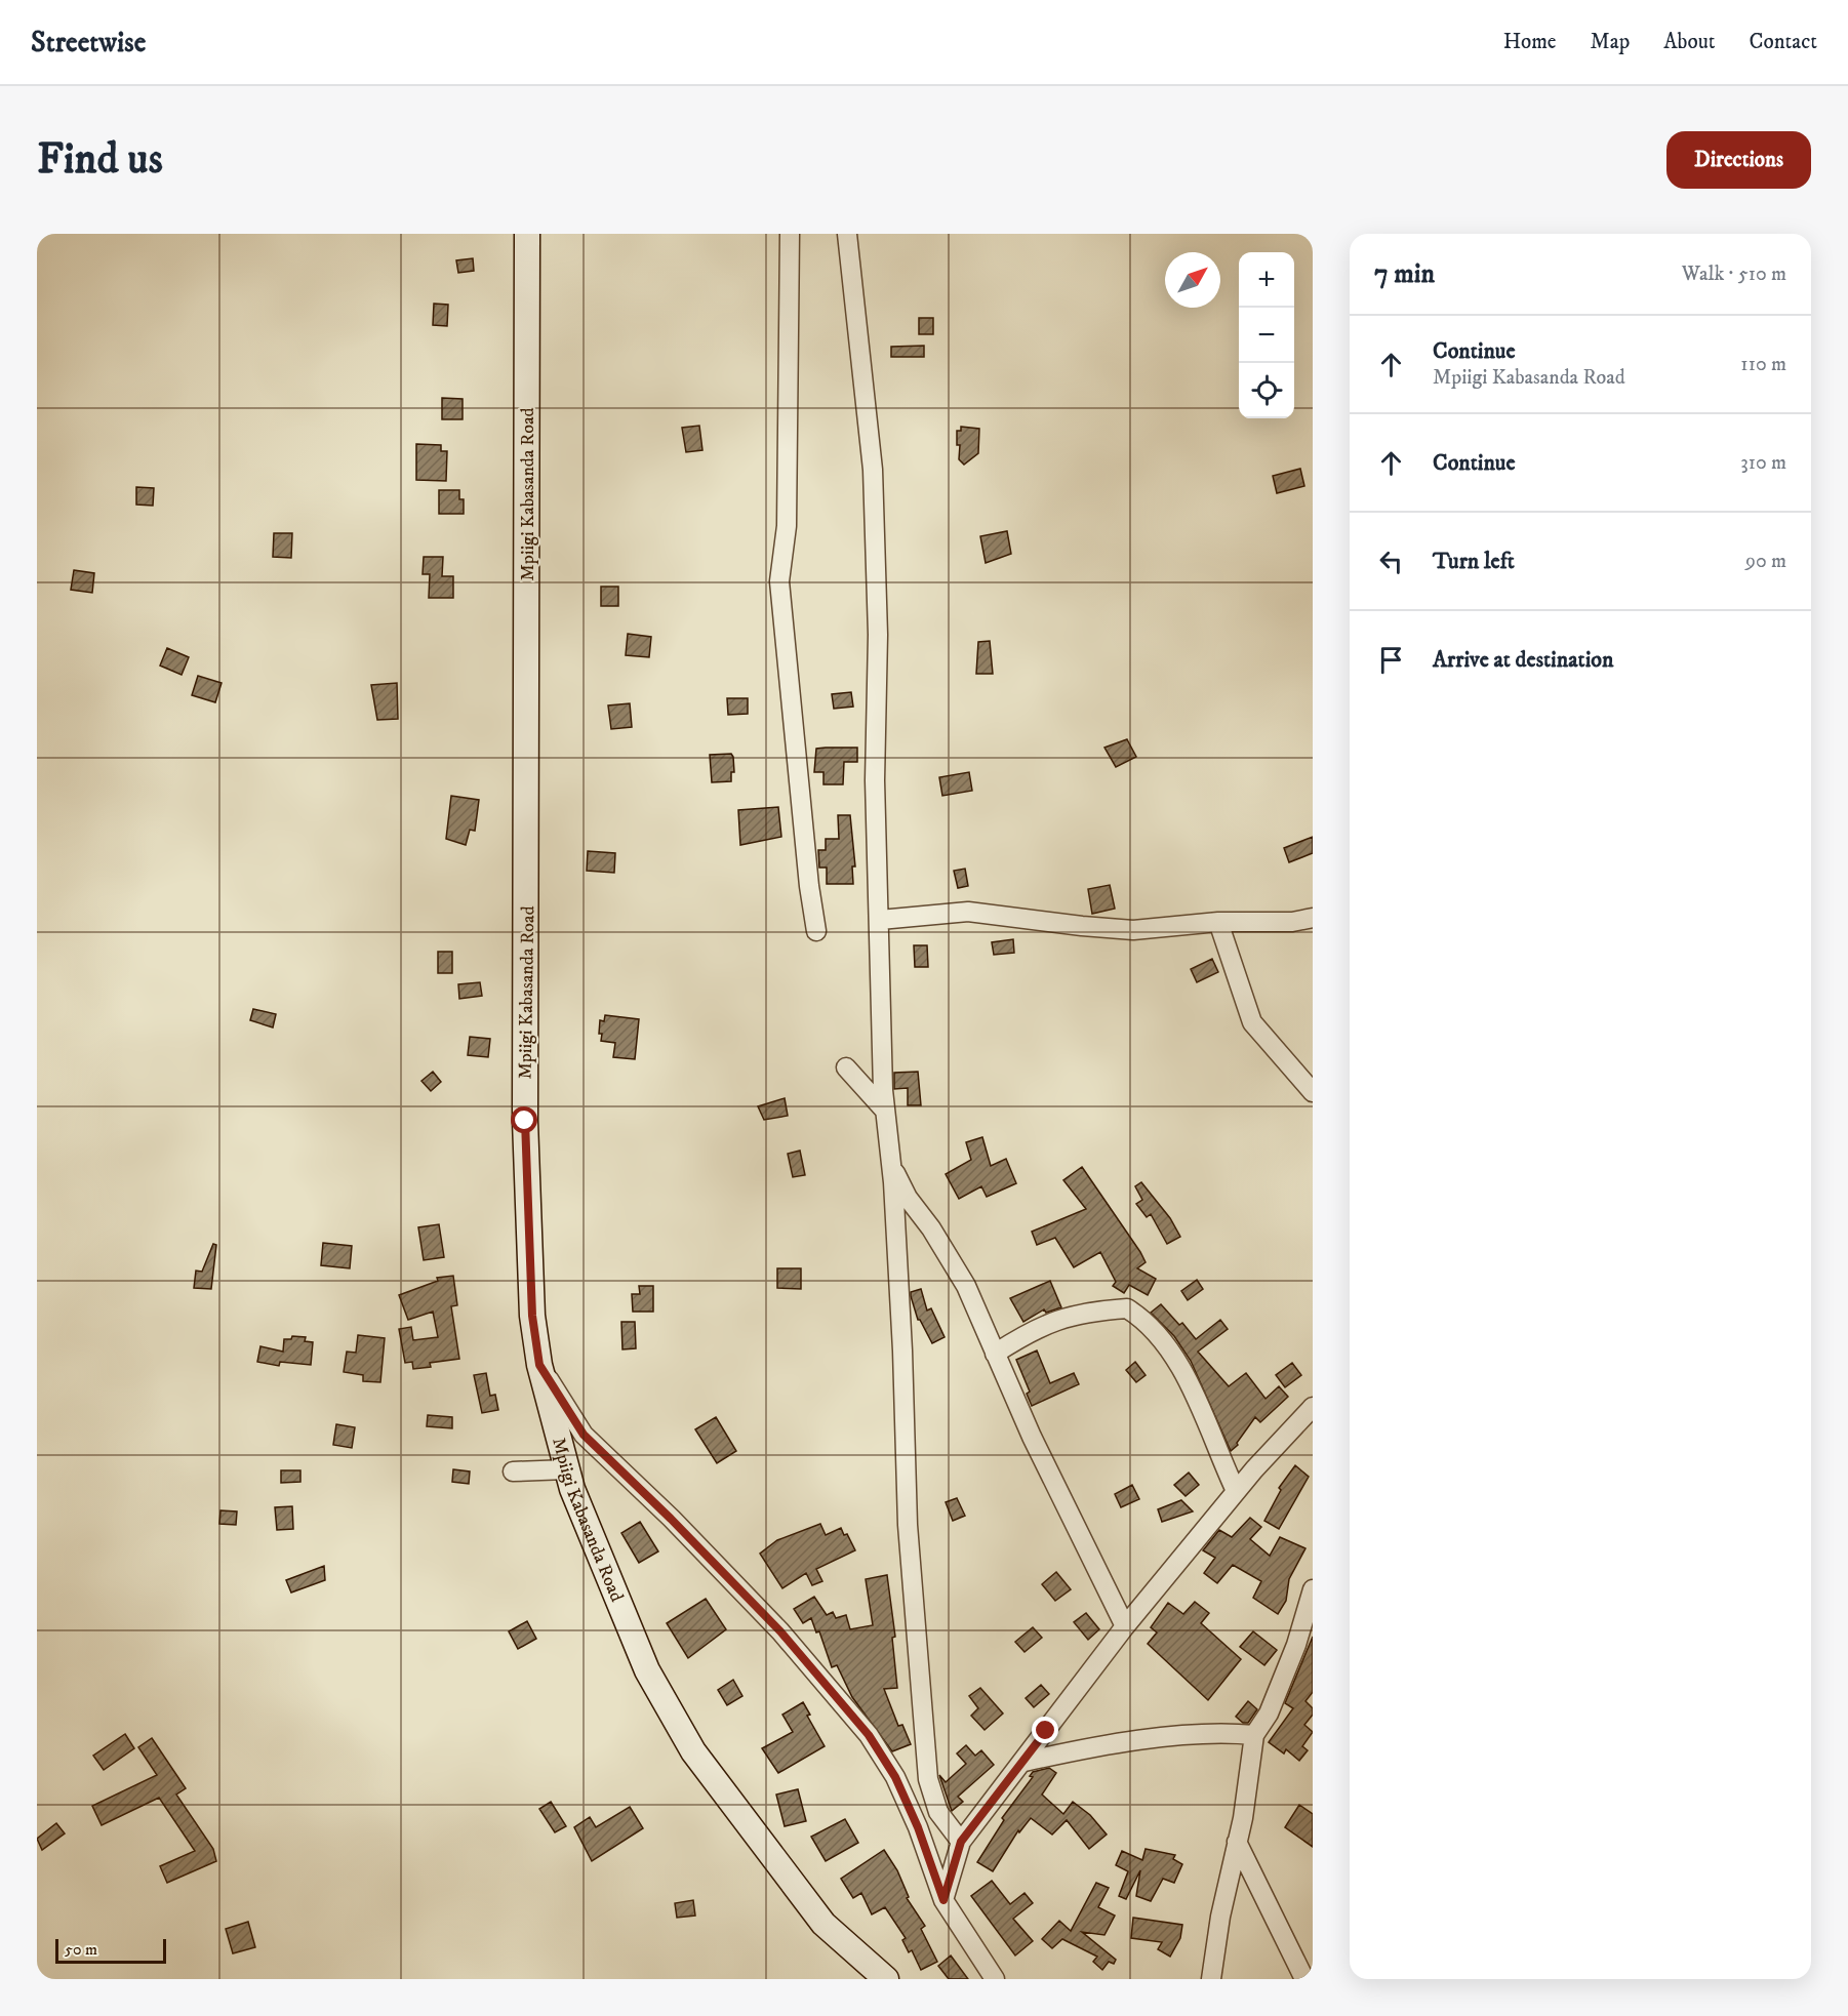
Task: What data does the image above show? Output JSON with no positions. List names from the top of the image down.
{
  "streets": {
    "main road": ["Mpiigi Kabasanda Road"]
  },
  "scale_bar": "50 m",
  "north": "top right",
  "page": {
    "header": "Streetwise",
    "nav": [
      "Home",
      "Map",
      "About",
      "Contact"
    ],
    "buttons": "Directions",
    "title": "Find us",
    "heading": ["7 min", "Walk · 510 m"],
    "map_buttons": ["+", "−"],
    "list": [
      ["Continue", "Mpiigi Kabasanda Road", "110 m"],
      ["Continue", "310 m"],
      ["Turn left", "90 m"],
      "Arrive at destination"
    ],
    "scale": "50 m"
  }
}
